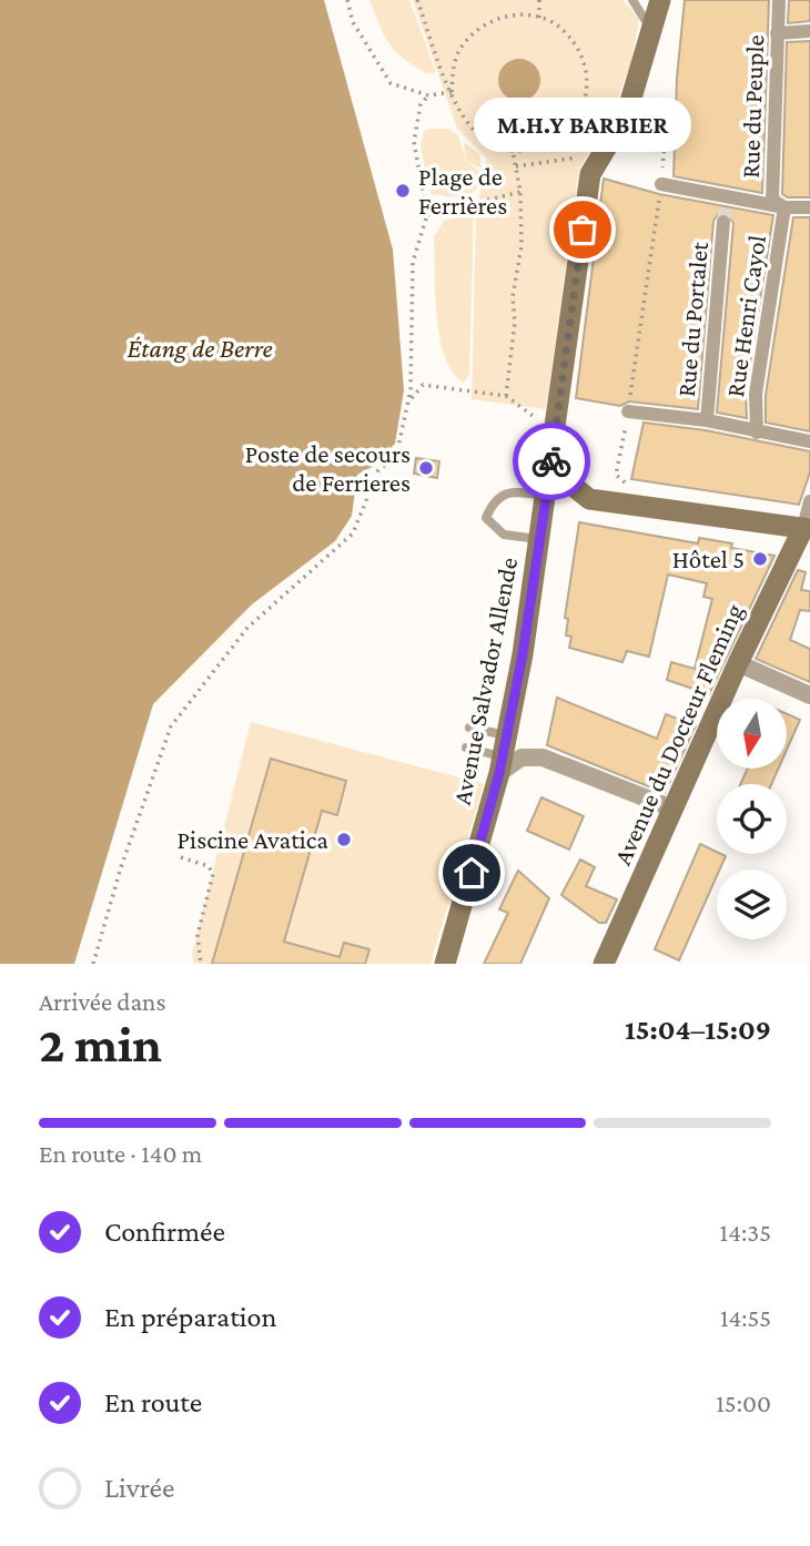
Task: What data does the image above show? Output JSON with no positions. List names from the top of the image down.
{
  "streets": {
    "main road": ["Avenue Salvador Allende", "Avenue du Docteur Fleming"],
    "street": ["Rue du Peuple", "Rue Henri Cayol", "Rue du Portalet"]
  },
  "crossings": [
    ["Rue du Peuple", "Rue Henri Cayol"]
  ],
  "water": ["Étang de Berre"],
  "places": [
    "Plage de Ferrières",
    "M.H.Y BARBIER",
    "Poste de secours de Ferrieres",
    "Hôtel 5",
    "Piscine Avatica"
  ],
  "north": "bottom",
  "page": {
    "bubble": "M.H.Y BARBIER",
    "heading": ["2 min", "Arrivée dans", "15:04–15:09"],
    "bar": "En route · 140 m",
    "list": [
      ["Confirmée", "14:35"],
      ["En préparation", "14:55"],
      ["En route", "15:00"],
      "Livrée"
    ]
  }
}
